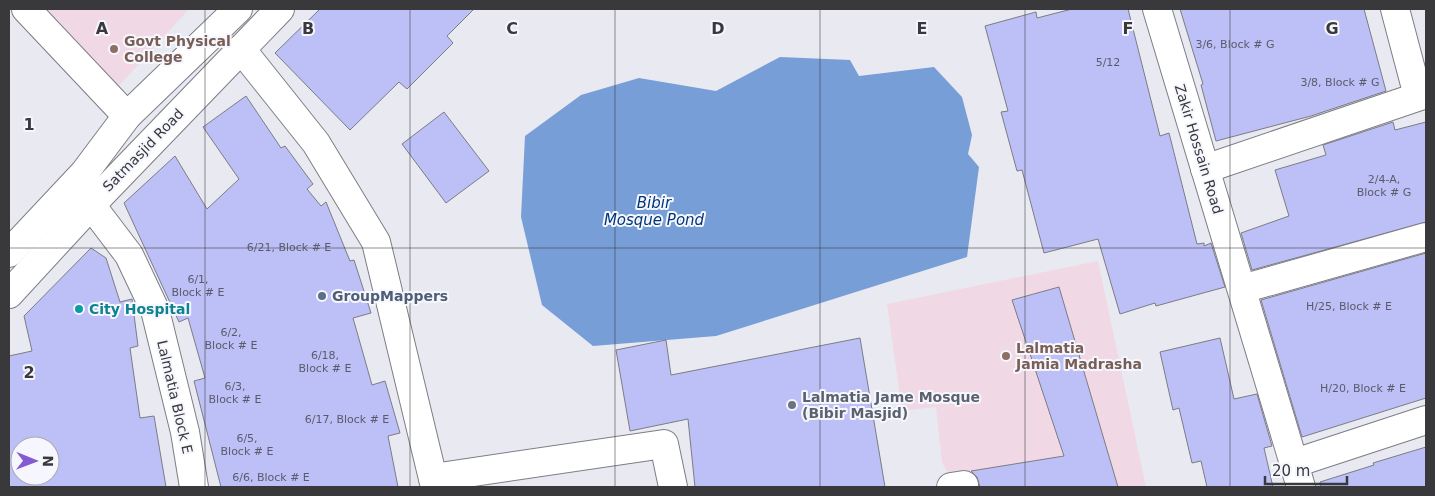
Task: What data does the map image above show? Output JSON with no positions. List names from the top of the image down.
{
  "streets": {
    "street": ["Zakir Hossain Road", "Satmasjid Road", "Lalmatia Block E"]
  },
  "crossings": [
    ["Satmasjid Road", "Lalmatia Block E"]
  ],
  "water": ["Bibir Mosque Pond"],
  "places": [
    "Govt Physical College",
    "GroupMappers",
    "City Hospital",
    "Lalmatia Jamia Madrasha",
    "Lalmatia Jame Mosque (Bibir Masjid)"
  ],
  "house_numbers": [
    "3/6, Block # G",
    "5/12",
    "3/8, Block # G",
    "2/4-A, Block # G",
    "6/21, Block # E",
    "6/1, Block # E",
    "H/25, Block # E",
    "6/2, Block # E",
    "6/18, Block # E",
    "6/3, Block # E",
    "H/20, Block # E",
    "6/17, Block # E",
    "6/5, Block # E",
    "6/6, Block # E"
  ],
  "scale_bar": "20 m",
  "north": "right",
  "grid": {
    "columns": [
      "A",
      "B",
      "C",
      "D",
      "E",
      "F",
      "G"
    ],
    "rows": ["1", "2"]
  }
}
